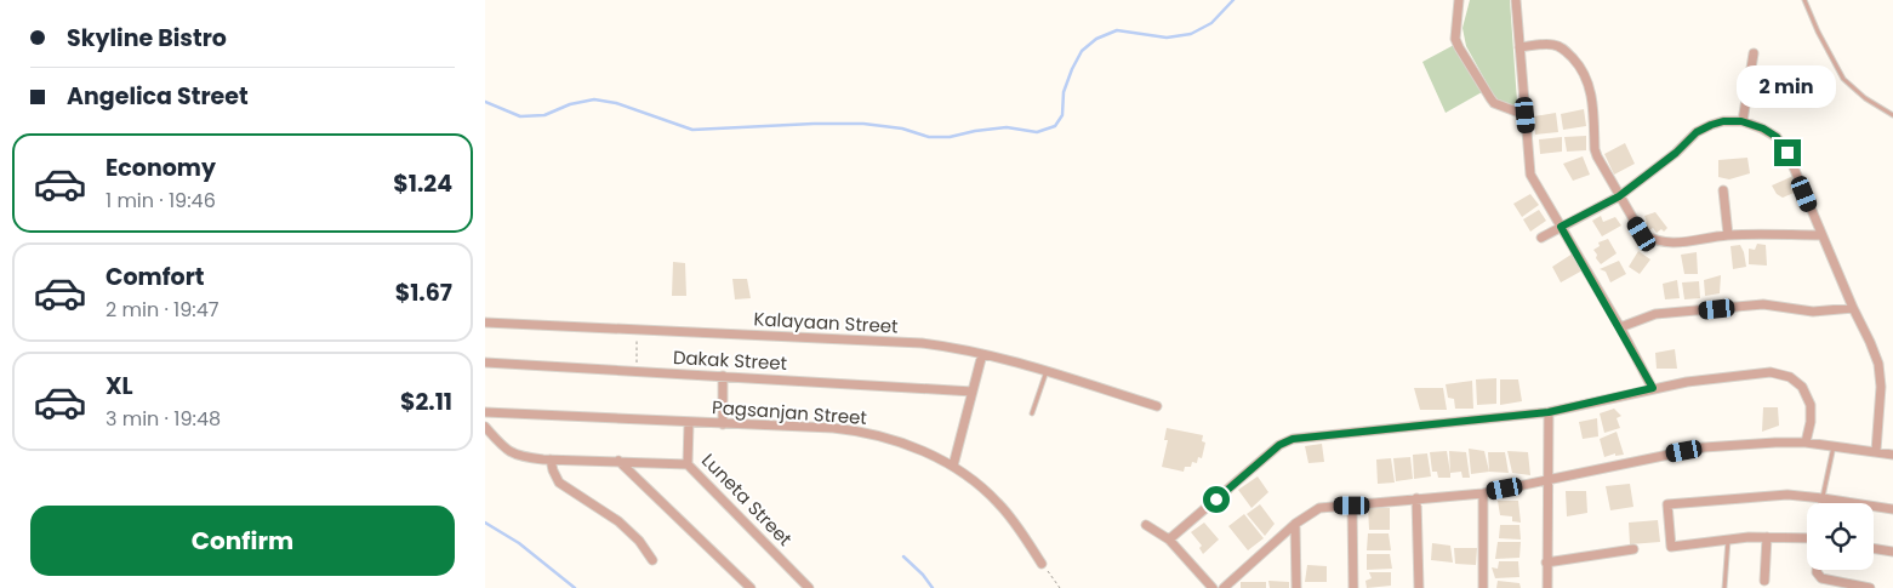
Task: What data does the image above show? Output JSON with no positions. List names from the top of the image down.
{
  "streets": {
    "street": [
      "Kalayaan Street",
      "Dakak Street",
      "Pagsanjan Street",
      "Luneta Street"
    ]
  },
  "crossings": [
    ["Pagsanjan Street", "Luneta Street"]
  ],
  "page": {
    "banner": ["Skyline Bistro", "Angelica Street"],
    "bubble": "2 min",
    "list": [
      {
        "name": "Economy",
        "note": "1 min · 19:46",
        "value": "$1.24"
      },
      {
        "name": "Comfort",
        "note": "2 min · 19:47",
        "value": "$1.67"
      },
      {
        "name": "XL",
        "note": "3 min · 19:48",
        "value": "$2.11"
      }
    ],
    "buttons": "Confirm"
  }
}
